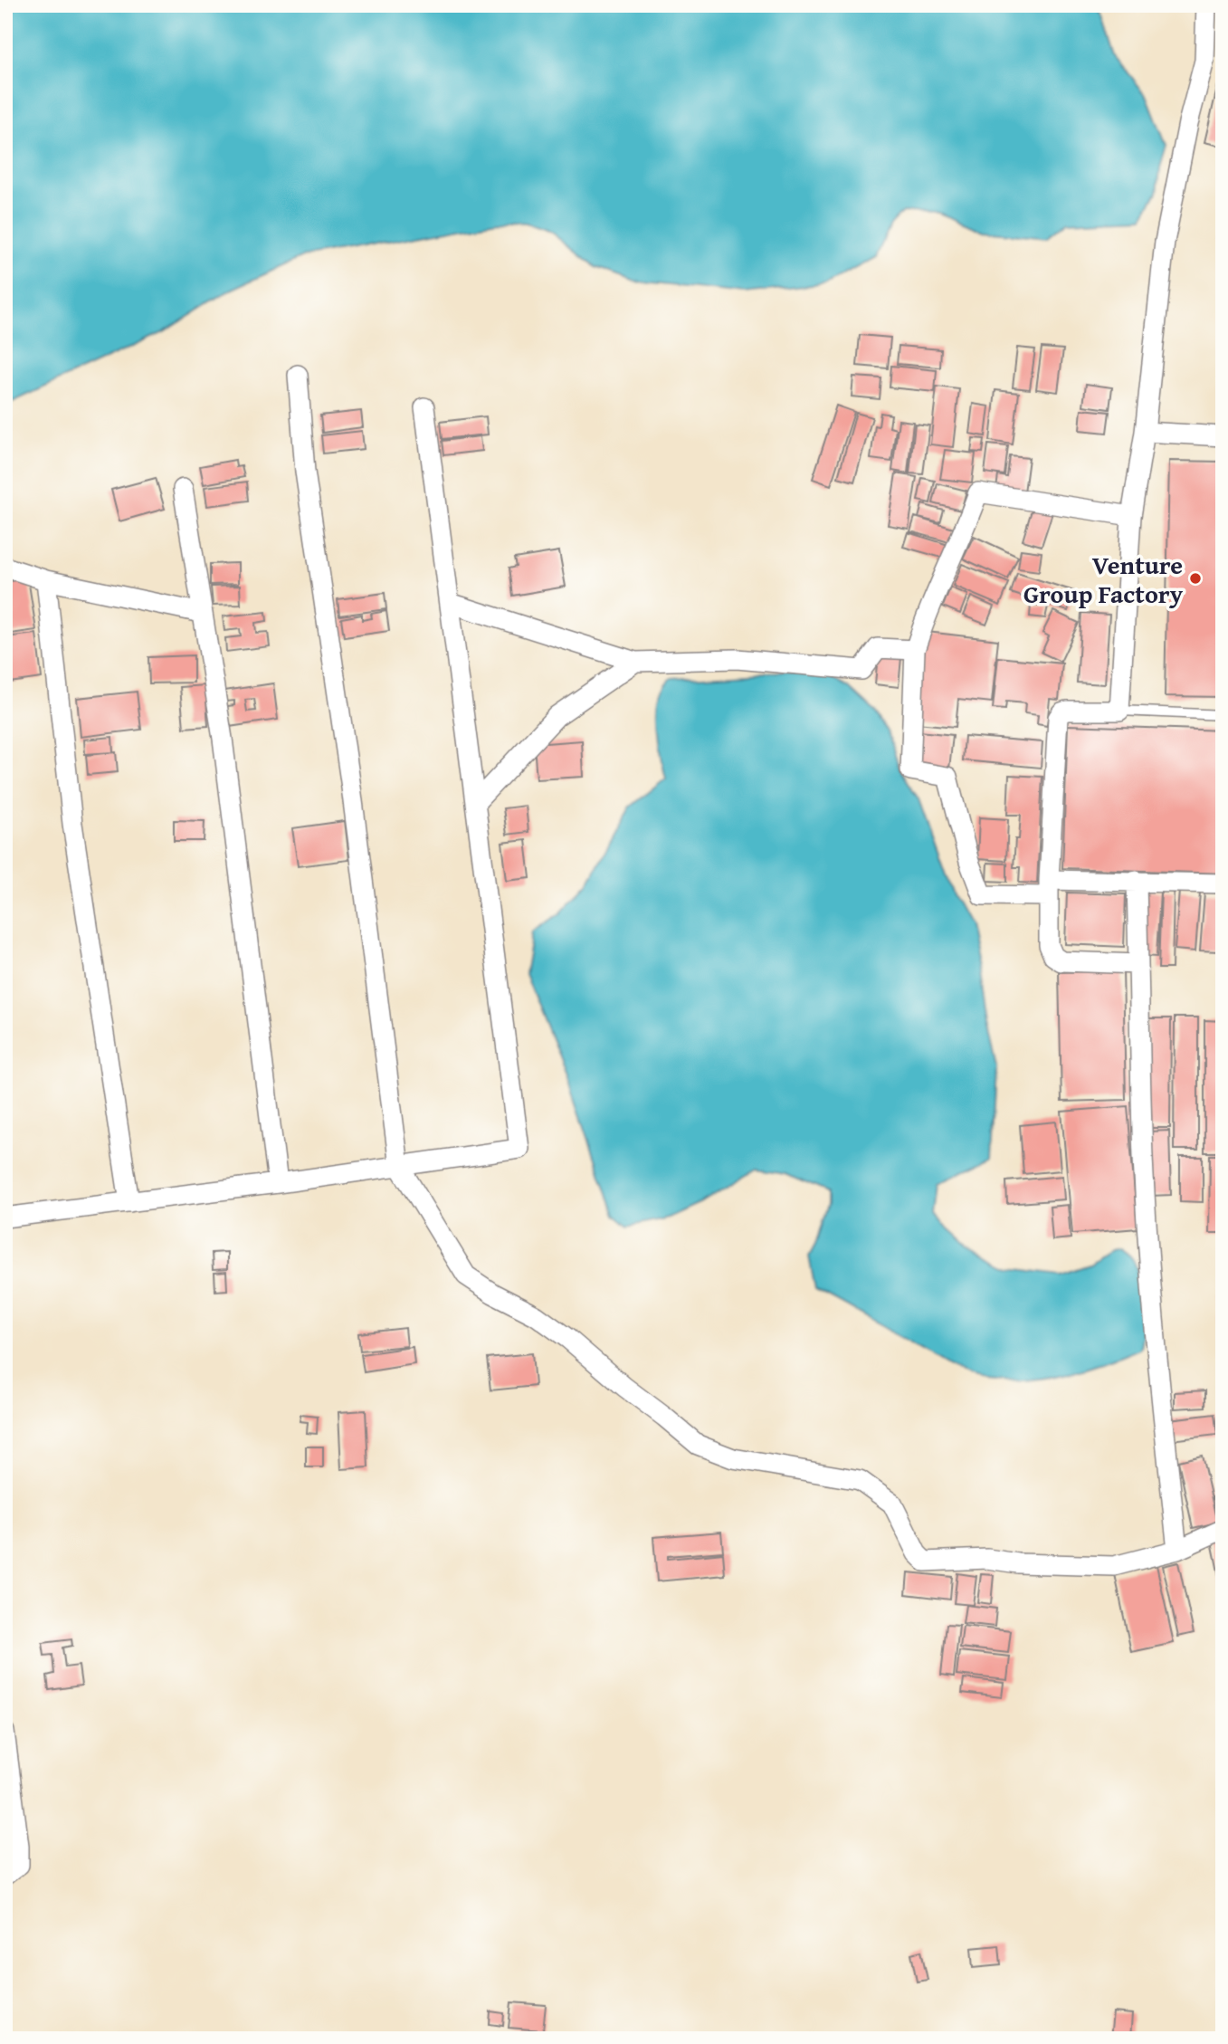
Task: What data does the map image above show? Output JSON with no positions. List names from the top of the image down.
{
  "places": ["Venture Group Factory"]
}
